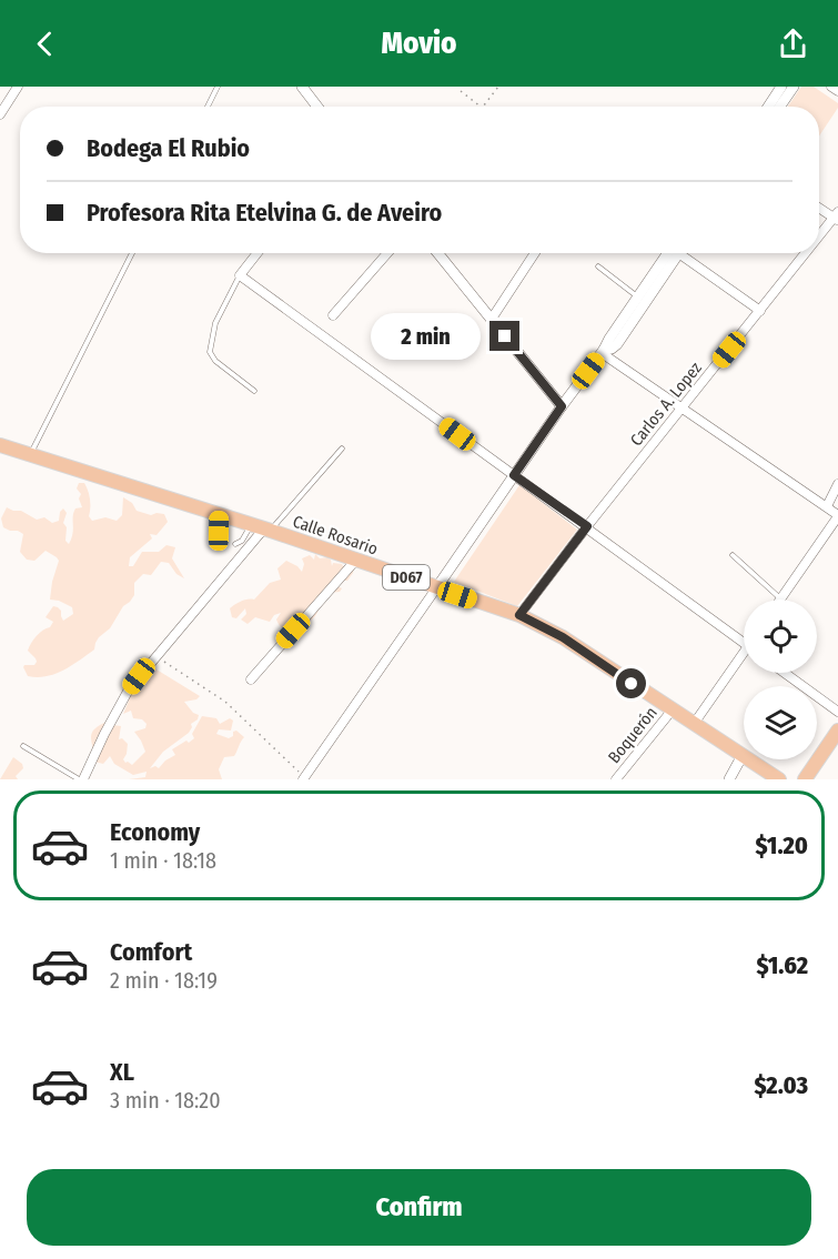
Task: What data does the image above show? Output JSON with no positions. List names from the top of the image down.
{
  "streets": {
    "main road": ["Calle Rosario", "D067"],
    "street": ["Carlos A. Lopez", "Boquerón"]
  },
  "crossings": [
    ["Carlos A. Lopez", "Calle Rosario"],
    ["Calle Rosario", "Boquerón"]
  ],
  "page": {
    "header": "Movio",
    "banner": ["Bodega El Rubio", "Profesora Rita Etelvina G. de Aveiro"],
    "bubble": "2 min",
    "list": [
      {
        "name": "Economy",
        "note": "1 min · 18:18",
        "value": "$1.20"
      },
      {
        "name": "Comfort",
        "note": "2 min · 18:19",
        "value": "$1.62"
      },
      {
        "name": "XL",
        "note": "3 min · 18:20",
        "value": "$2.03"
      }
    ],
    "buttons": "Confirm"
  }
}
